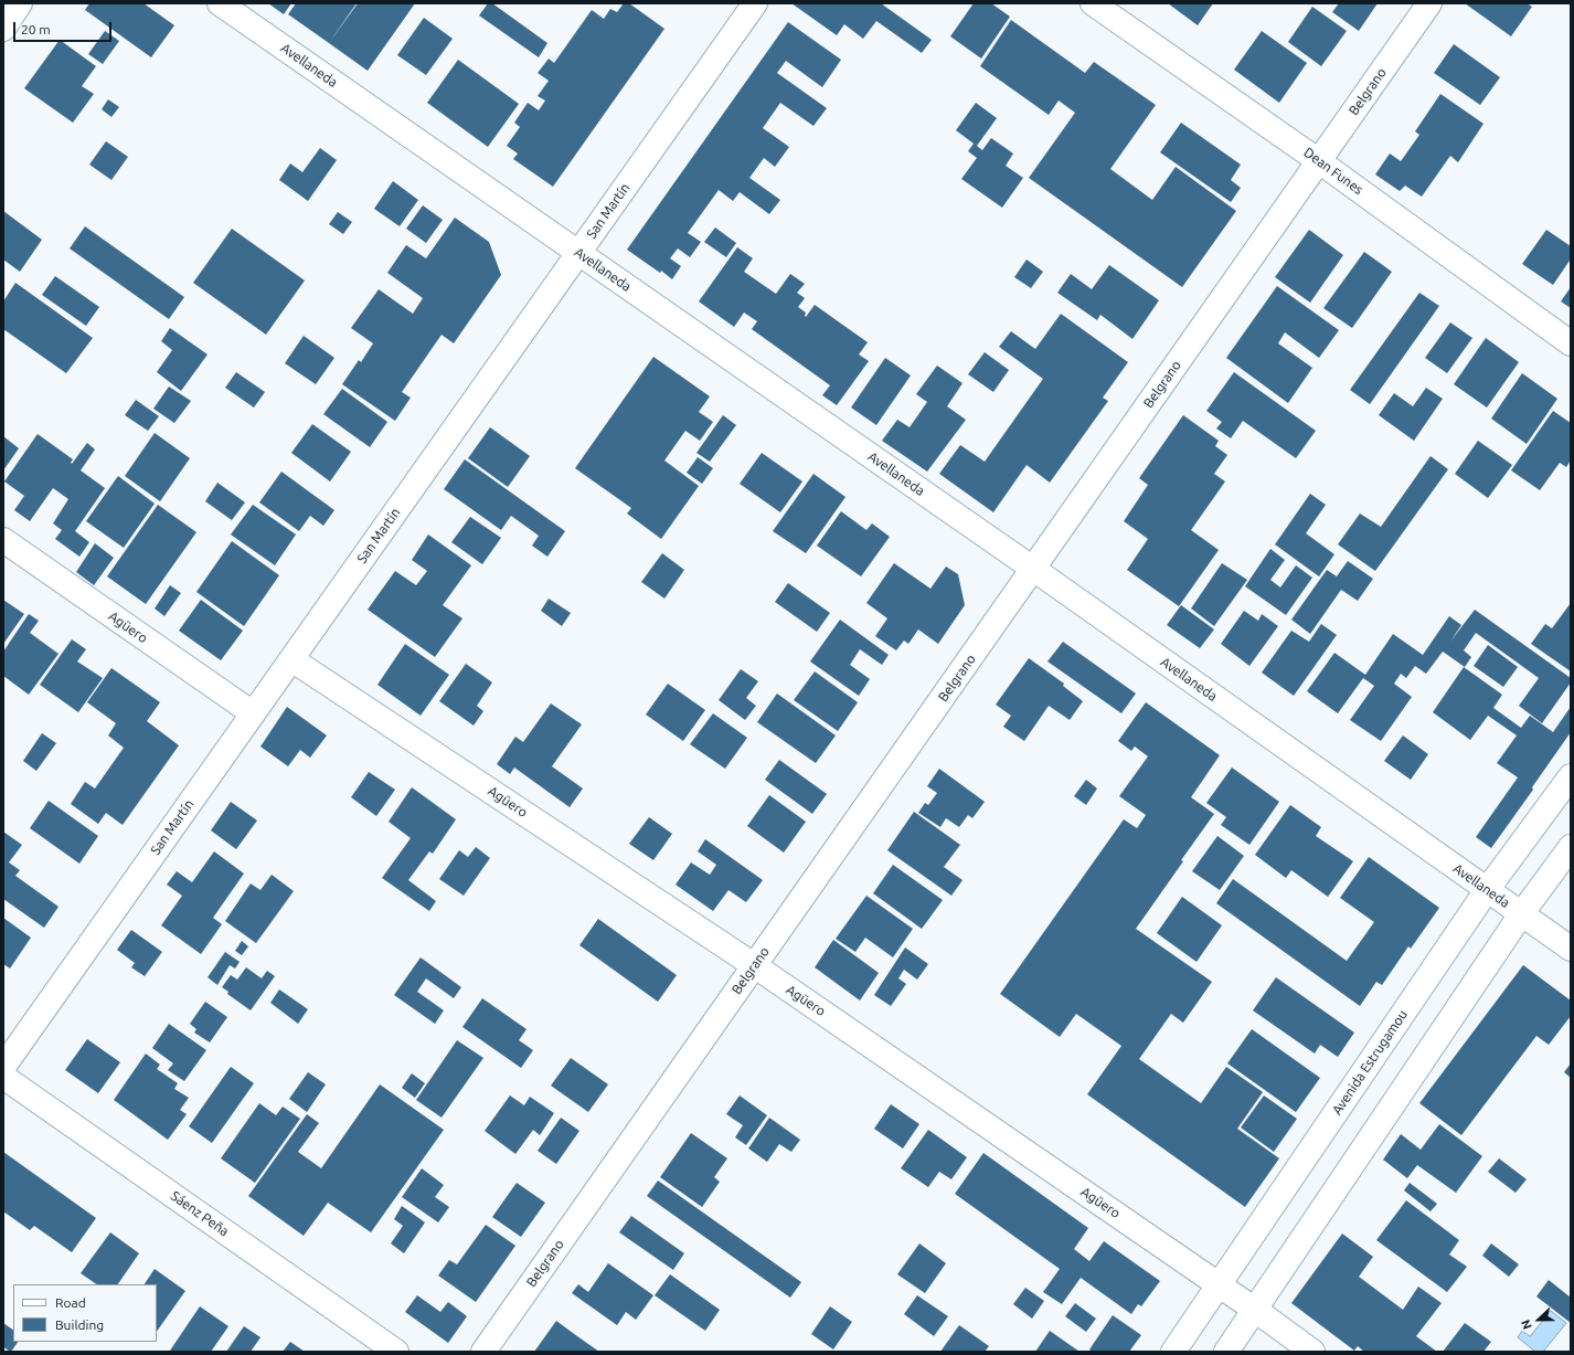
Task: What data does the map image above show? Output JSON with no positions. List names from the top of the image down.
{
  "streets": {
    "street": [
      "Avellaneda",
      "Belgrano",
      "Dean Funes",
      "San Martín",
      "Agüero",
      "Avenida Estrugamou",
      "Sáenz Peña"
    ]
  },
  "crossings": [
    ["Avellaneda", "Belgrano"],
    ["Avellaneda", "San Martín"],
    ["Avellaneda", "Avenida Estrugamou"],
    ["Belgrano", "Dean Funes"],
    ["Belgrano", "Agüero"],
    ["San Martín", "Agüero"],
    ["Agüero", "Avenida Estrugamou"]
  ],
  "legend": ["Road", "Building"],
  "scale_bar": "20 m",
  "north": "left"
}
